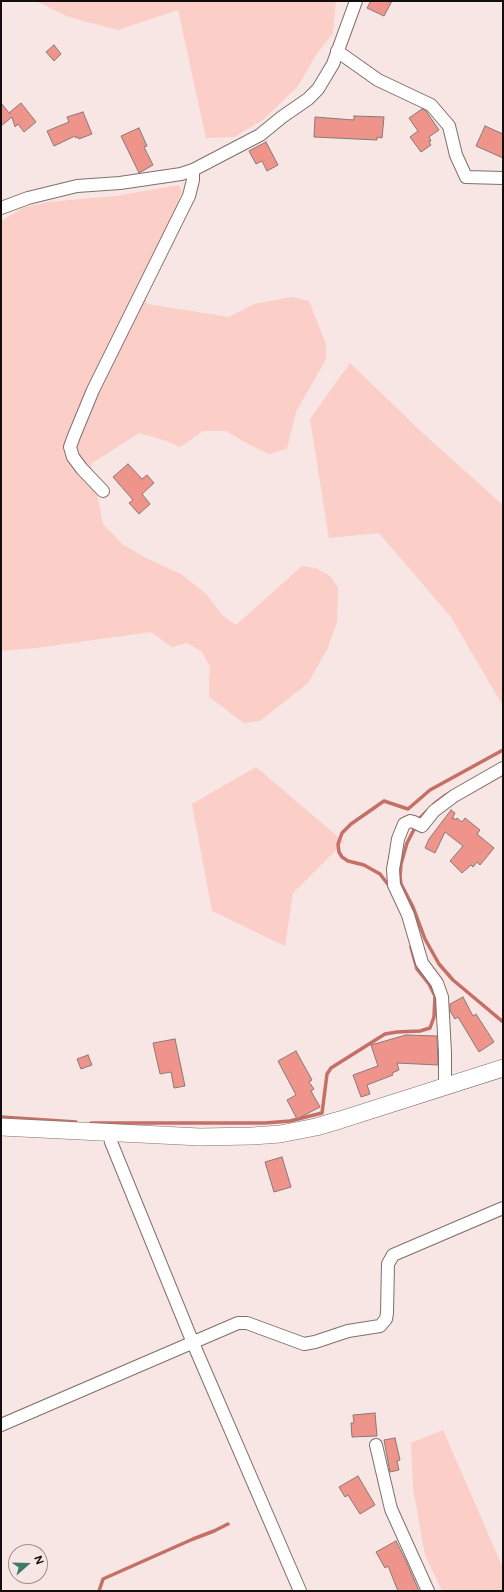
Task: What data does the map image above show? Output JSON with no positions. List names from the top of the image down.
{
  "north": "right"
}
